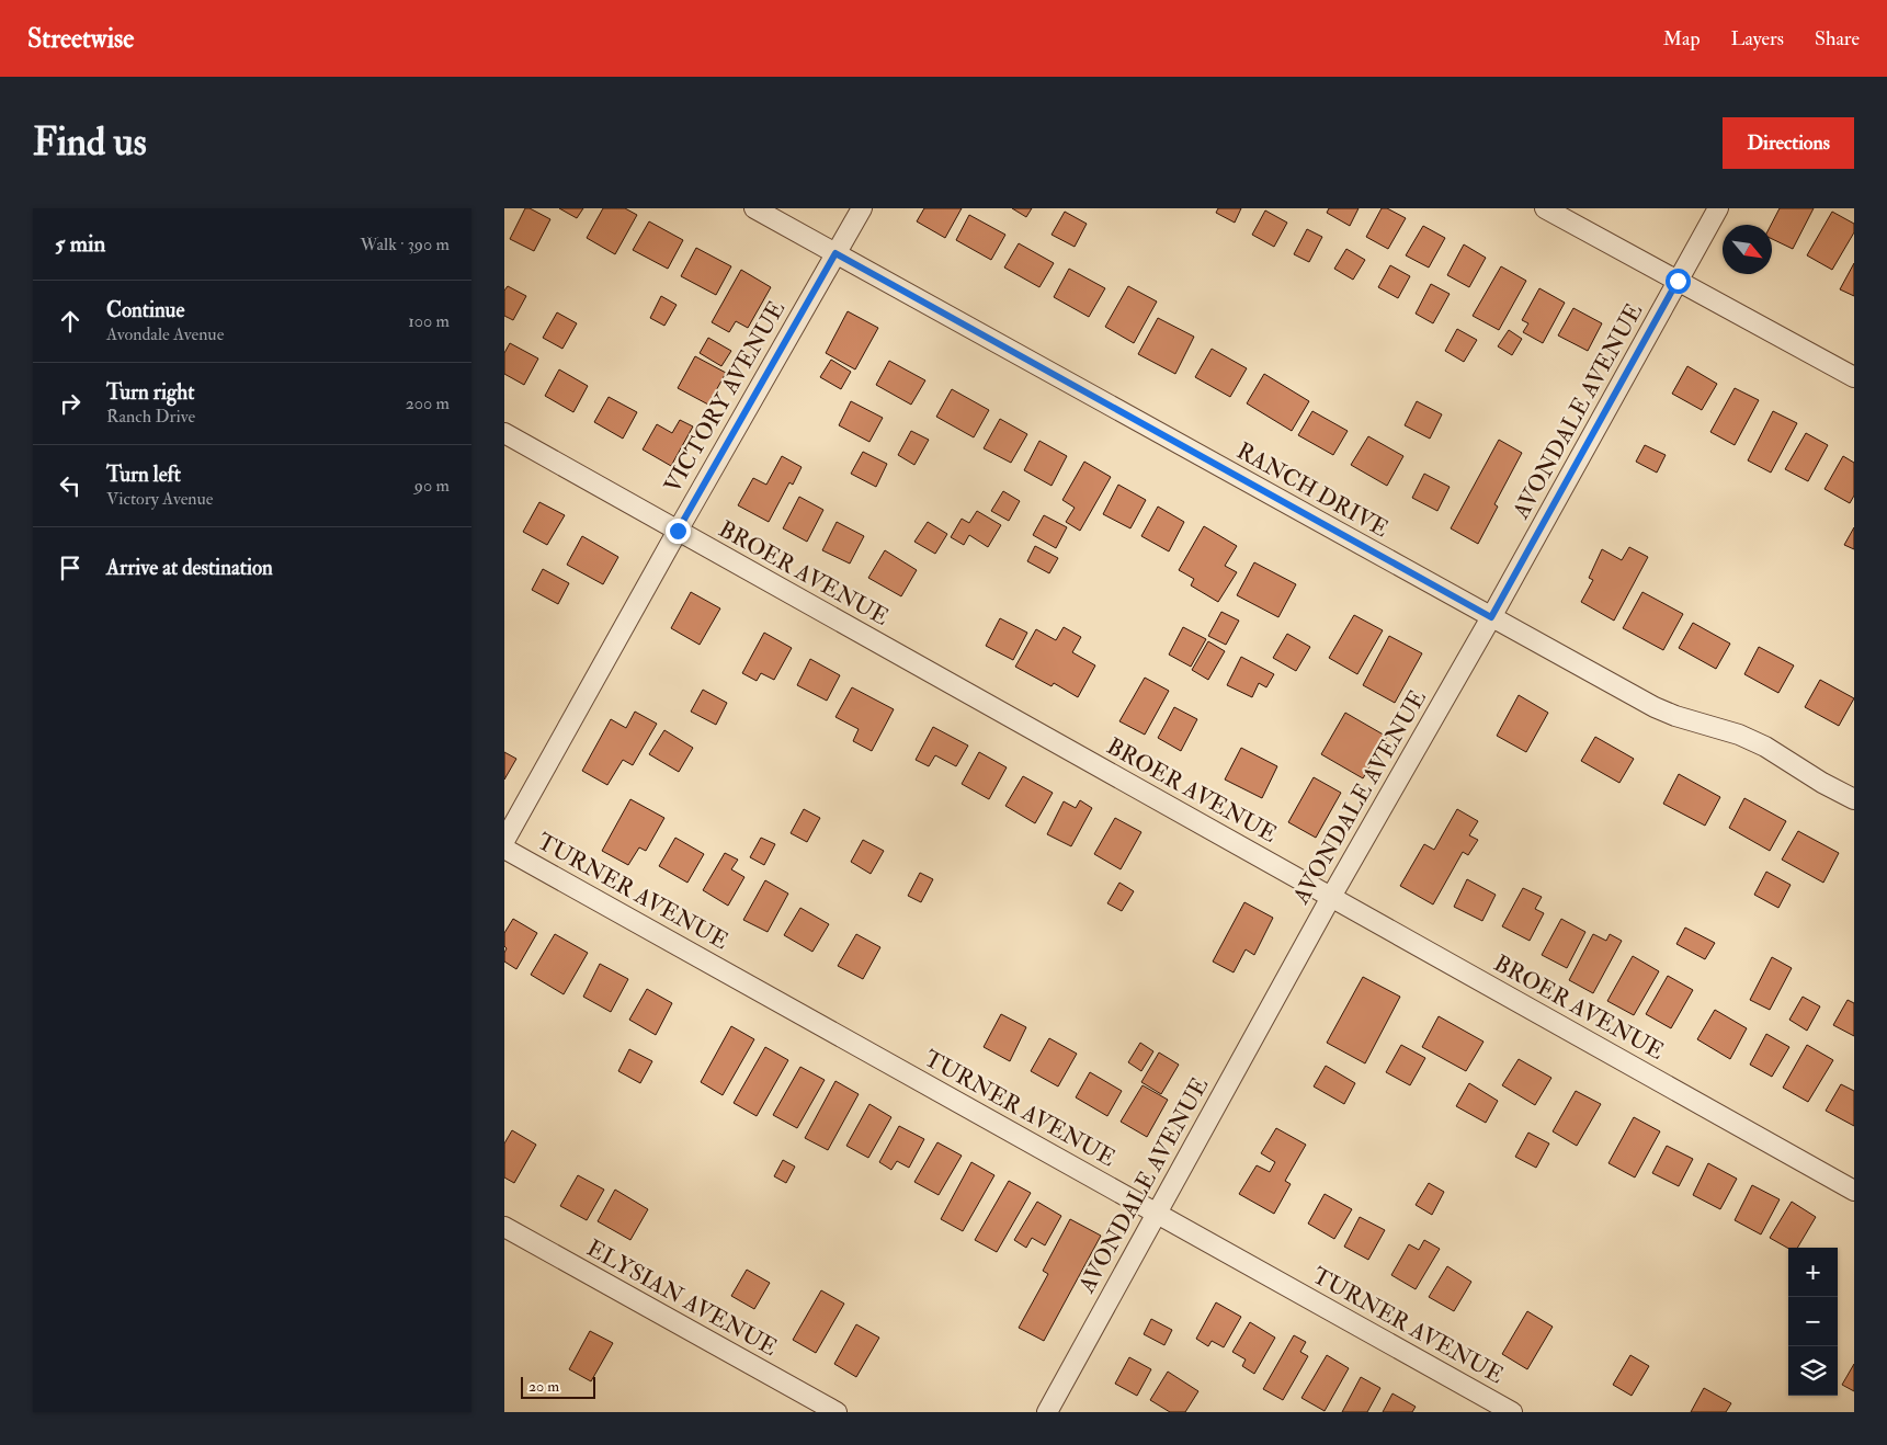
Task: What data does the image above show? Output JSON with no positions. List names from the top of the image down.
{
  "streets": {
    "street": [
      "VICTORY AVENUE",
      "AVONDALE AVENUE",
      "RANCH DRIVE",
      "BROER AVENUE",
      "TURNER AVENUE",
      "ELYSIAN AVENUE"
    ]
  },
  "crossings": [
    ["VICTORY AVENUE", "RANCH DRIVE"],
    ["VICTORY AVENUE", "BROER AVENUE"],
    ["AVONDALE AVENUE", "RANCH DRIVE"],
    ["AVONDALE AVENUE", "BROER AVENUE"],
    ["AVONDALE AVENUE", "TURNER AVENUE"]
  ],
  "scale_bar": "20 m",
  "north": "bottom right",
  "page": {
    "header": "Streetwise",
    "nav": ["Map", "Layers", "Share"],
    "buttons": "Directions",
    "title": "Find us",
    "heading": ["5 min", "Walk · 390 m"],
    "list": [
      ["Continue", "Avondale Avenue", "100 m"],
      ["Turn right", "Ranch Drive", "200 m"],
      ["Turn left", "Victory Avenue", "90 m"],
      "Arrive at destination"
    ],
    "map_buttons": ["+", "−"],
    "scale": "20 m"
  }
}
